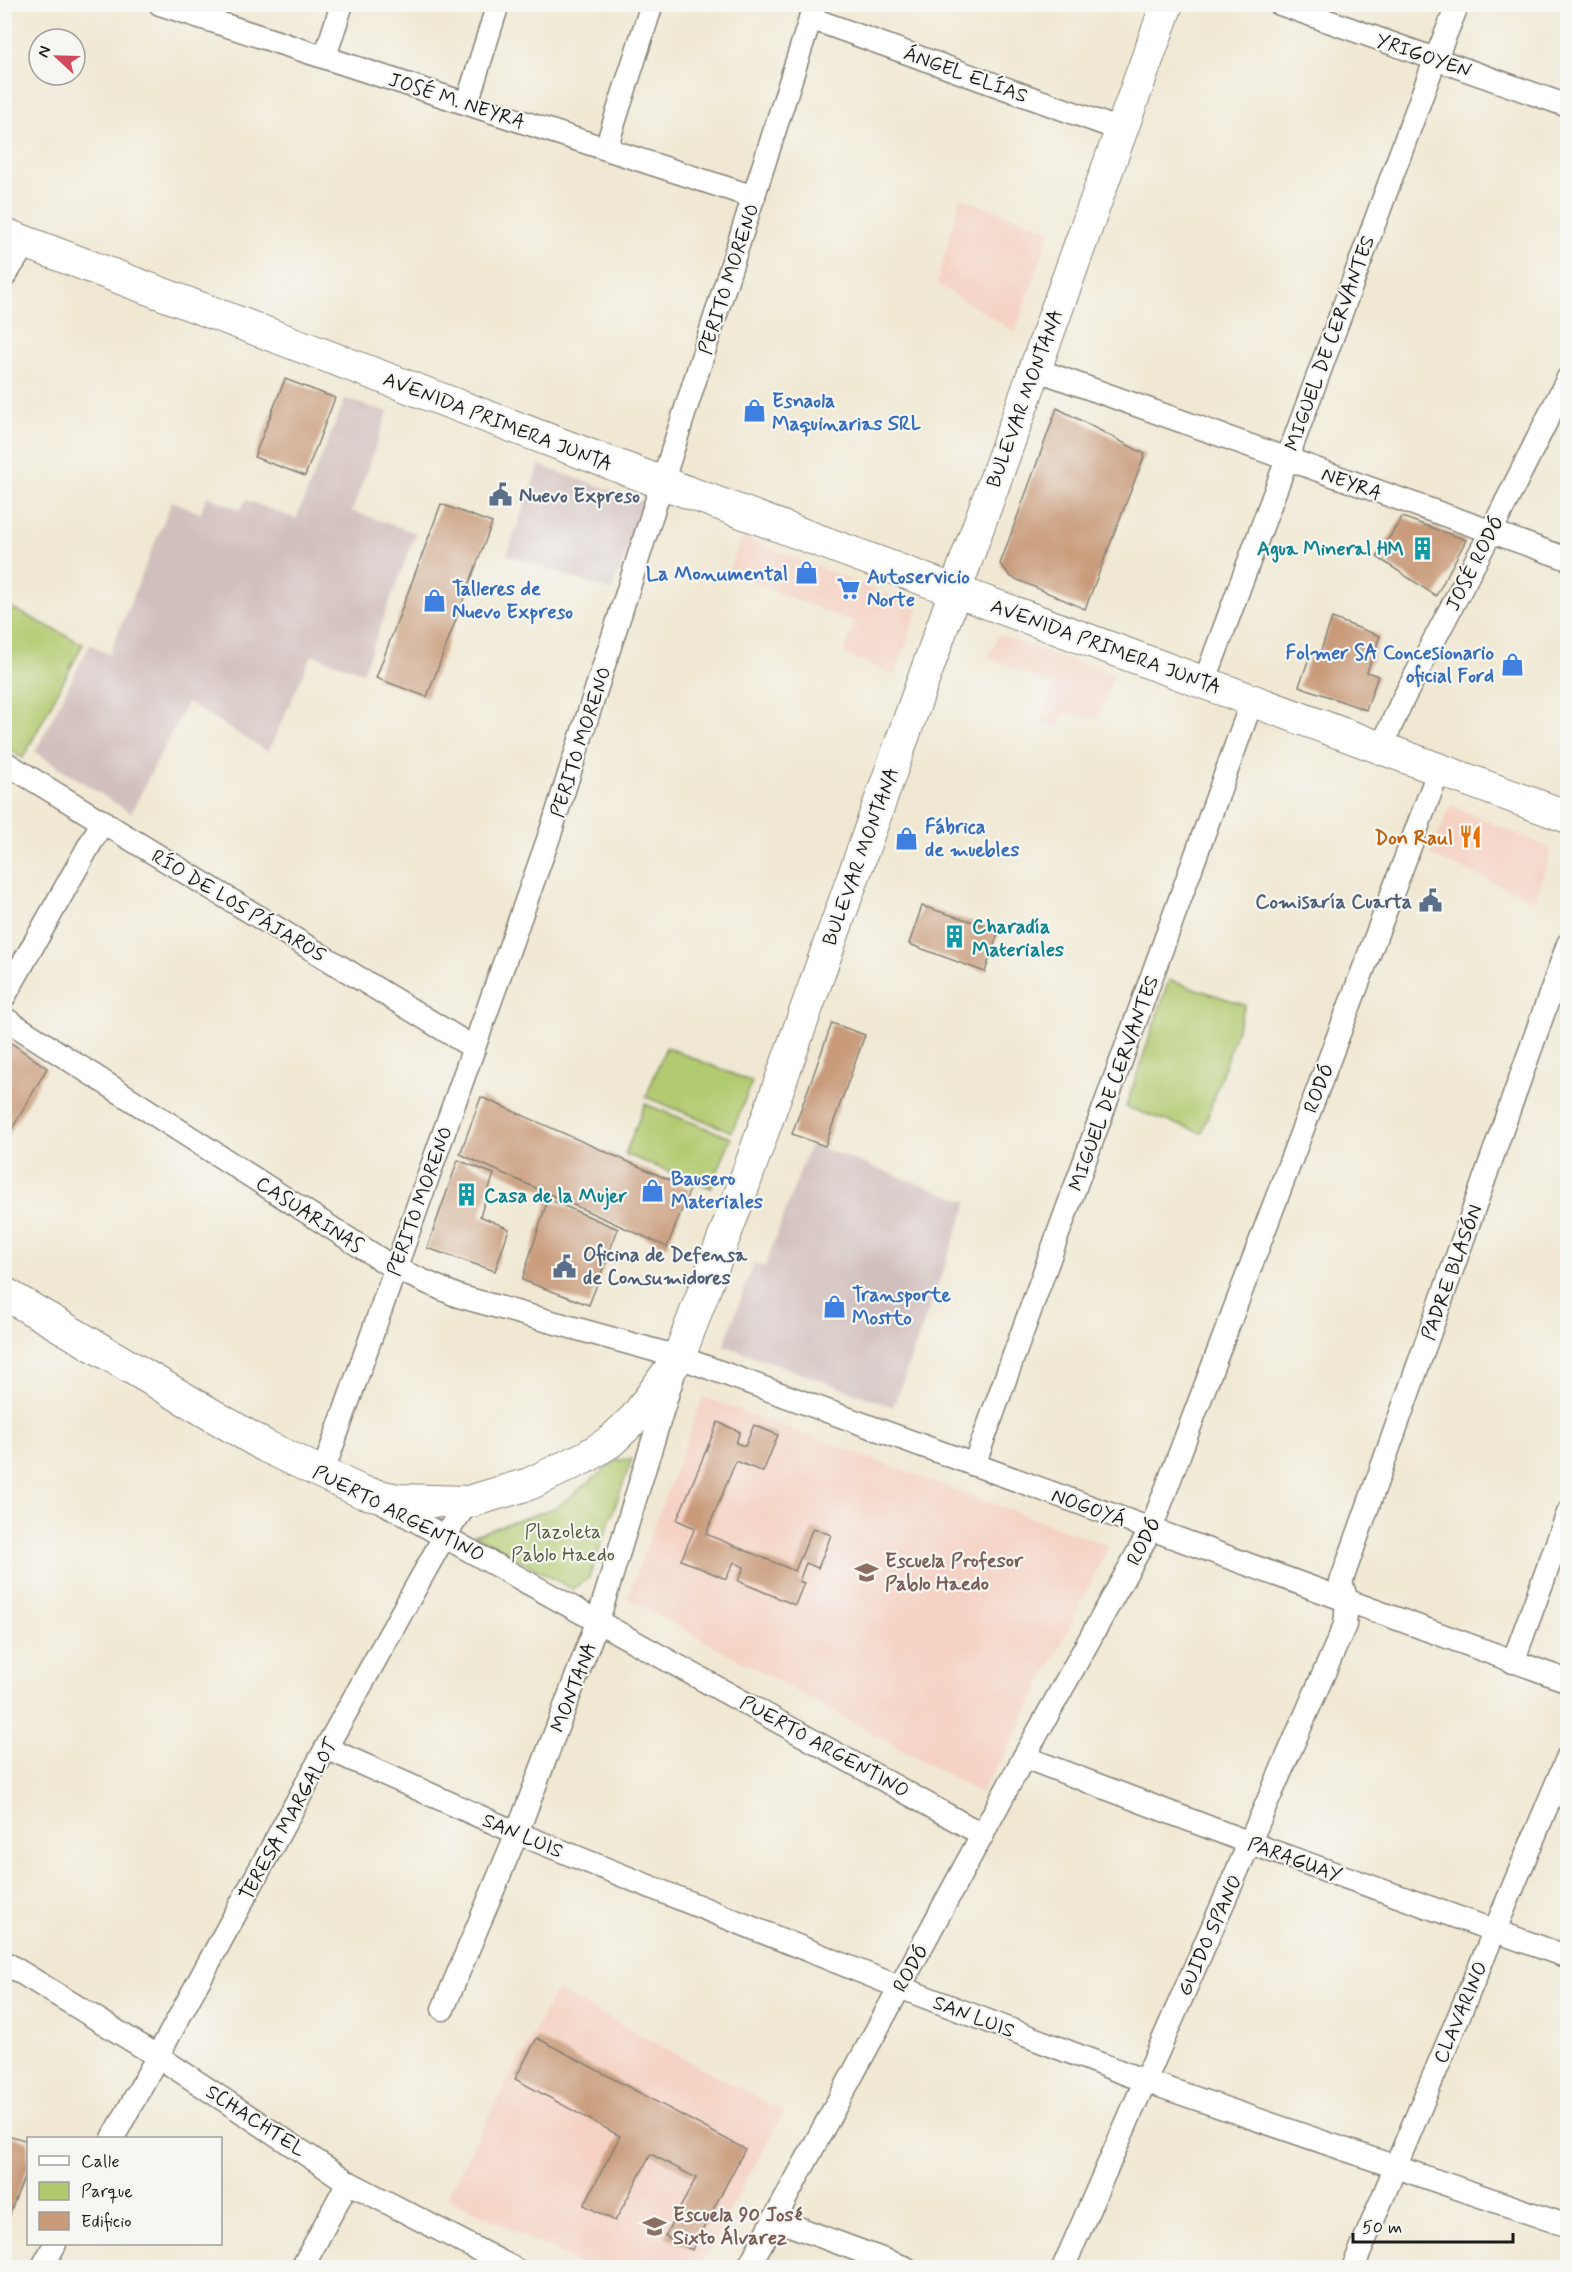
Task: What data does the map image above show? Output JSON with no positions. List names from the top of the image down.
{
  "streets": {
    "main road": ["BULEVAR MONTANA", "AVENIDA PRIMERA JUNTA", "PUERTO ARGENTINO"],
    "street": [
      "YRIGOYEN",
      "ÁNGEL ELÍAS",
      "JOSÉ M. NEYRA",
      "PERITO MORENO",
      "MIGUEL DE CERVANTES",
      "NEYRA",
      "JOSÉ RODÓ",
      "RÍO DE LOS PÁJAROS",
      "RODÓ",
      "CASUARINAS",
      "PADRE BLASÓN",
      "NOGOYÁ",
      "MONTANA",
      "TERESA MARGALOT",
      "SAN LUIS",
      "PARAGUAY",
      "GUIDO SPANO",
      "CLAVARINO",
      "SCHACHTEL"
    ]
  },
  "crossings": [
    ["YRIGOYEN", "MIGUEL DE CERVANTES"],
    ["ÁNGEL ELÍAS", "PERITO MORENO"],
    ["ÁNGEL ELÍAS", "BULEVAR MONTANA"],
    ["JOSÉ M. NEYRA", "PERITO MORENO"],
    ["PERITO MORENO", "AVENIDA PRIMERA JUNTA"],
    ["PERITO MORENO", "RÍO DE LOS PÁJAROS"],
    ["PERITO MORENO", "CASUARINAS"],
    ["PERITO MORENO", "PUERTO ARGENTINO"],
    ["MIGUEL DE CERVANTES", "AVENIDA PRIMERA JUNTA"],
    ["MIGUEL DE CERVANTES", "NEYRA"],
    ["MIGUEL DE CERVANTES", "NOGOYÁ"],
    ["BULEVAR MONTANA", "AVENIDA PRIMERA JUNTA"],
    ["BULEVAR MONTANA", "NEYRA"],
    ["BULEVAR MONTANA", "CASUARINAS"],
    ["BULEVAR MONTANA", "NOGOYÁ"],
    ["BULEVAR MONTANA", "PUERTO ARGENTINO"],
    ["BULEVAR MONTANA", "MONTANA"],
    ["BULEVAR MONTANA", "TERESA MARGALOT"],
    ["AVENIDA PRIMERA JUNTA", "JOSÉ RODÓ"],
    ["AVENIDA PRIMERA JUNTA", "RODÓ"],
    ["NEYRA", "JOSÉ RODÓ"],
    ["RODÓ", "NOGOYÁ"],
    ["RODÓ", "PUERTO ARGENTINO"],
    ["RODÓ", "SAN LUIS"],
    ["RODÓ", "PARAGUAY"],
    ["CASUARINAS", "NOGOYÁ"],
    ["CASUARINAS", "MONTANA"],
    ["PADRE BLASÓN", "NOGOYÁ"],
    ["PADRE BLASÓN", "GUIDO SPANO"],
    ["NOGOYÁ", "MONTANA"],
    ["NOGOYÁ", "GUIDO SPANO"],
    ["PUERTO ARGENTINO", "MONTANA"],
    ["PUERTO ARGENTINO", "TERESA MARGALOT"],
    ["MONTANA", "SAN LUIS"],
    ["TERESA MARGALOT", "SAN LUIS"],
    ["TERESA MARGALOT", "SCHACHTEL"],
    ["SAN LUIS", "GUIDO SPANO"],
    ["SAN LUIS", "CLAVARINO"],
    ["PARAGUAY", "GUIDO SPANO"],
    ["PARAGUAY", "CLAVARINO"]
  ],
  "parks": ["Plazoleta Pablo Haedo"],
  "places": {
    "shop": [
      "Esnaola Maquinarias SRL",
      "La Monumental",
      "Talleres de Nuevo Expreso",
      "Folmer SA Concesionario oficial Ford",
      "Fábrica de muebles",
      "Bausero Materiales",
      "Transporte Mostto"
    ],
    "public building": ["Nuevo Expreso", "Comisaría Cuarta", "Oficina de Defensa de Consumidores"],
    "building": ["Agua Mineral HM", "Charadía Materiales", "Casa de la Mujer"],
    "supermarket": ["Autoservicio Norte"],
    "restaurant": ["Don Raul"],
    "school or university": ["Escuela Profesor Pablo Haedo", "Escuela 90 José Sixto Álvarez"]
  },
  "legend": ["Calle", "Parque", "Edificio"],
  "scale_bar": "50 m",
  "north": "left"
}
